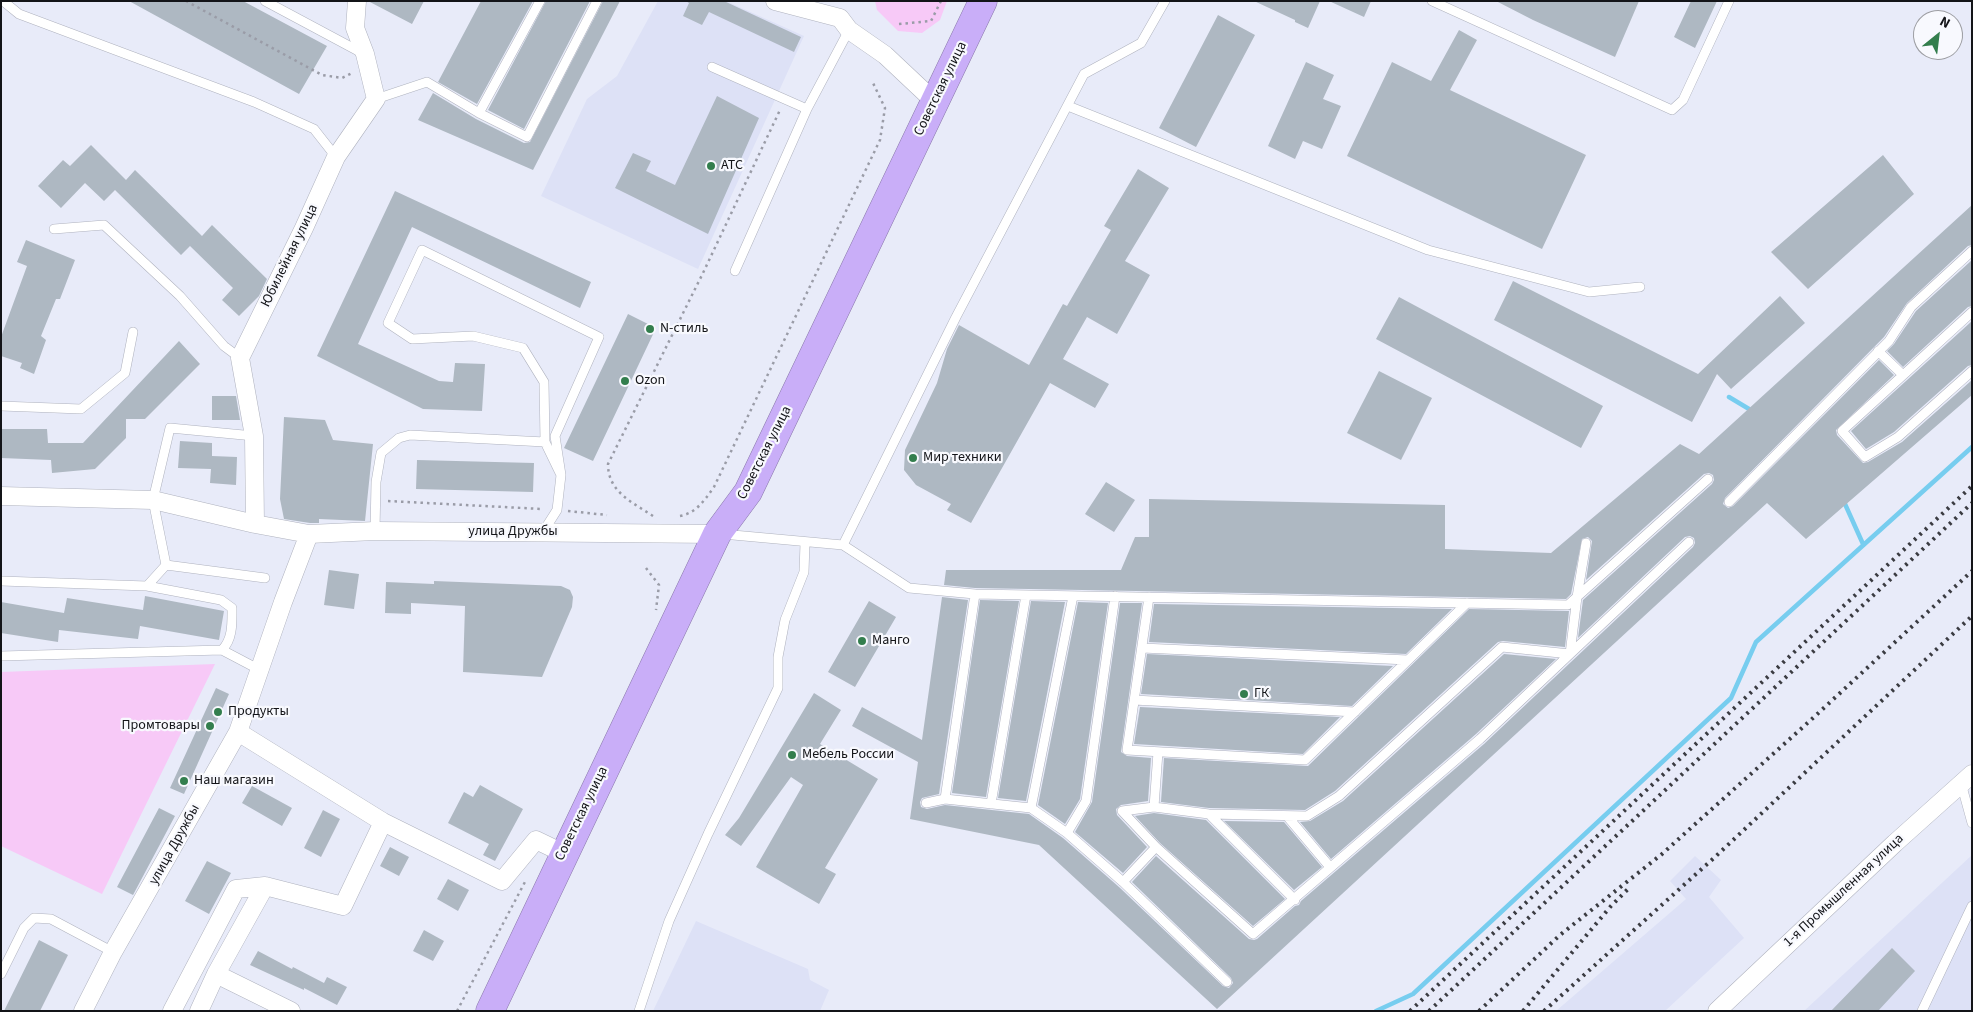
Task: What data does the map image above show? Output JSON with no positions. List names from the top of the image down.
{
  "streets": {
    "highway": ["Советская улица"],
    "street": ["Юбилейная улица", "улица Дружбы", "1-я Промышленная улица"]
  },
  "crossings": [
    ["Советская улица", "улица Дружбы"]
  ],
  "places": [
    "АТС",
    "N-стиль",
    "Ozon",
    "Мир техники",
    "Манго",
    "ГК",
    "Продукты",
    "Промтовары",
    "Мебель России",
    "Наш магазин"
  ],
  "north": "top right"
}
